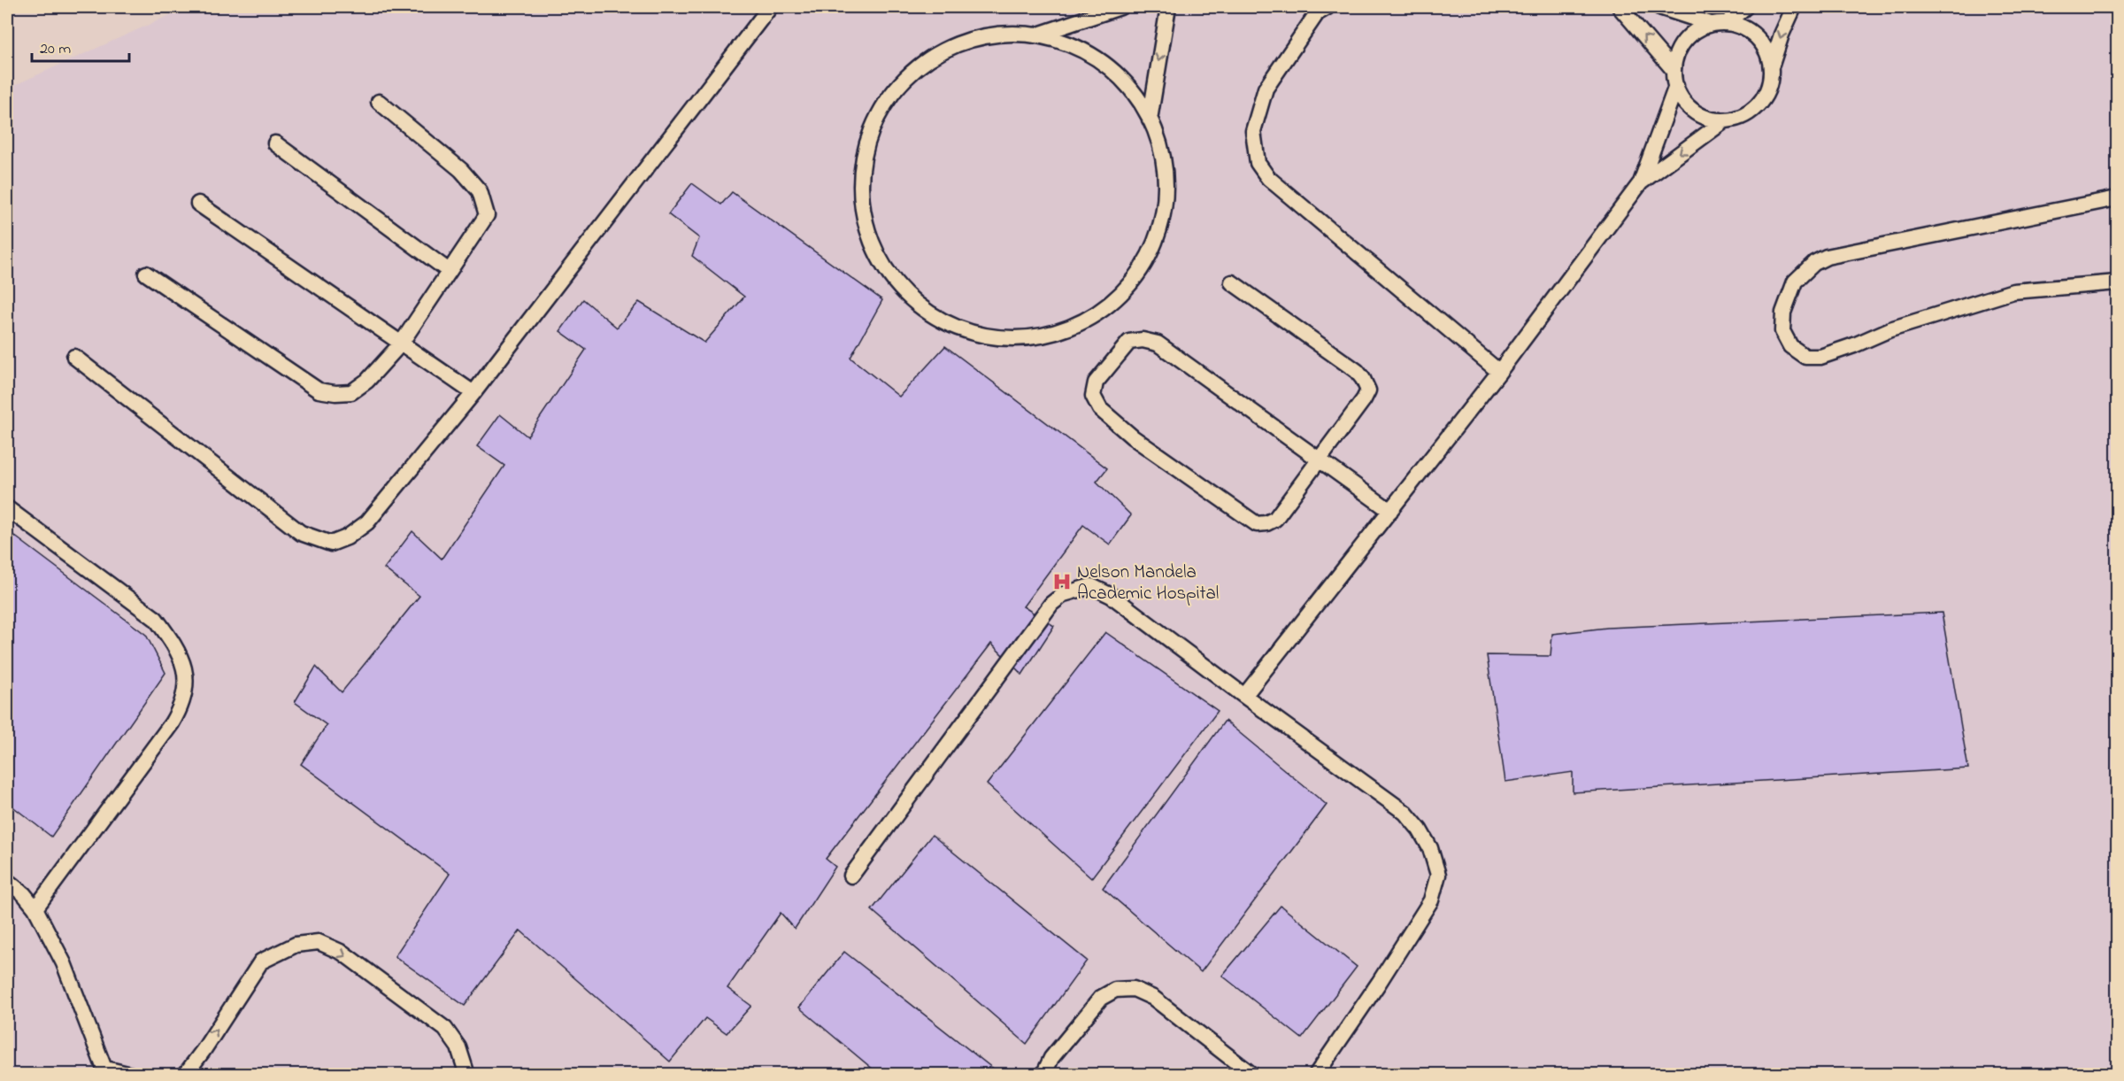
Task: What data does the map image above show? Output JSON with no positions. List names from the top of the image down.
{
  "places": {
    "hospital": ["Nelson Mandela Academic Hospital"]
  },
  "scale_bar": "20 m"
}
